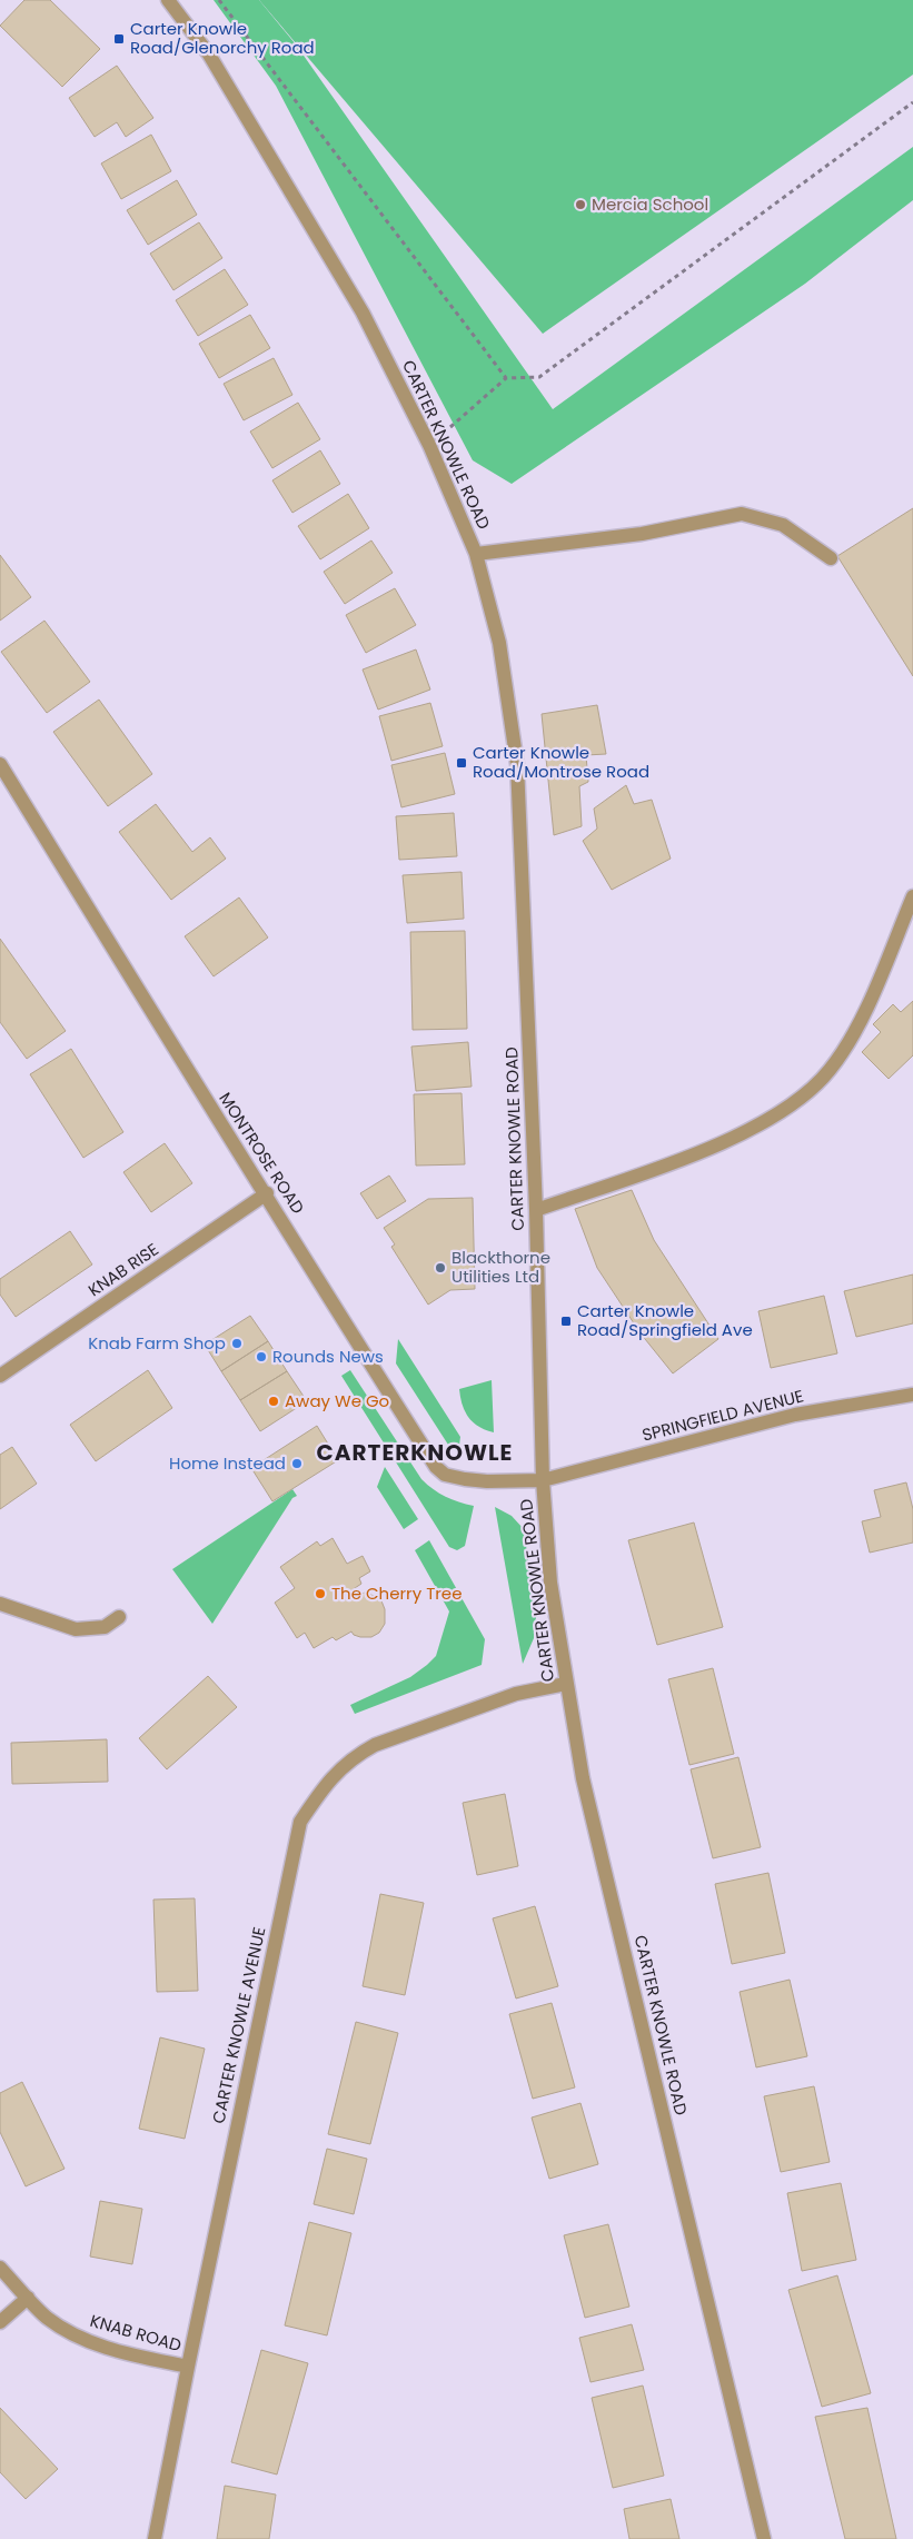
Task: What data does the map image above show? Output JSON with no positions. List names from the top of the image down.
{
  "streets": {
    "street": [
      "CARTER KNOWLE ROAD",
      "MONTROSE ROAD",
      "KNAB RISE",
      "SPRINGFIELD AVENUE",
      "CARTER KNOWLE AVENUE",
      "KNAB ROAD"
    ]
  },
  "crossings": [
    ["CARTER KNOWLE ROAD", "MONTROSE ROAD"],
    ["CARTER KNOWLE ROAD", "SPRINGFIELD AVENUE"],
    ["CARTER KNOWLE ROAD", "CARTER KNOWLE AVENUE"],
    ["MONTROSE ROAD", "KNAB RISE"],
    ["MONTROSE ROAD", "SPRINGFIELD AVENUE"],
    ["CARTER KNOWLE AVENUE", "KNAB ROAD"]
  ],
  "districts": ["CARTERKNOWLE"],
  "places": {
    "transit": ["Carter Knowle Road/Glenorchy Road", "Carter Knowle Road/Montrose Road", "Carter Knowle Road/Springfield Ave"],
    "other": [
      "Mercia School",
      "Blackthorne Utilities Ltd",
      "Knab Farm Shop",
      "Rounds News",
      "Away We Go",
      "Home Instead",
      "The Cherry Tree"
    ]
  }
}
